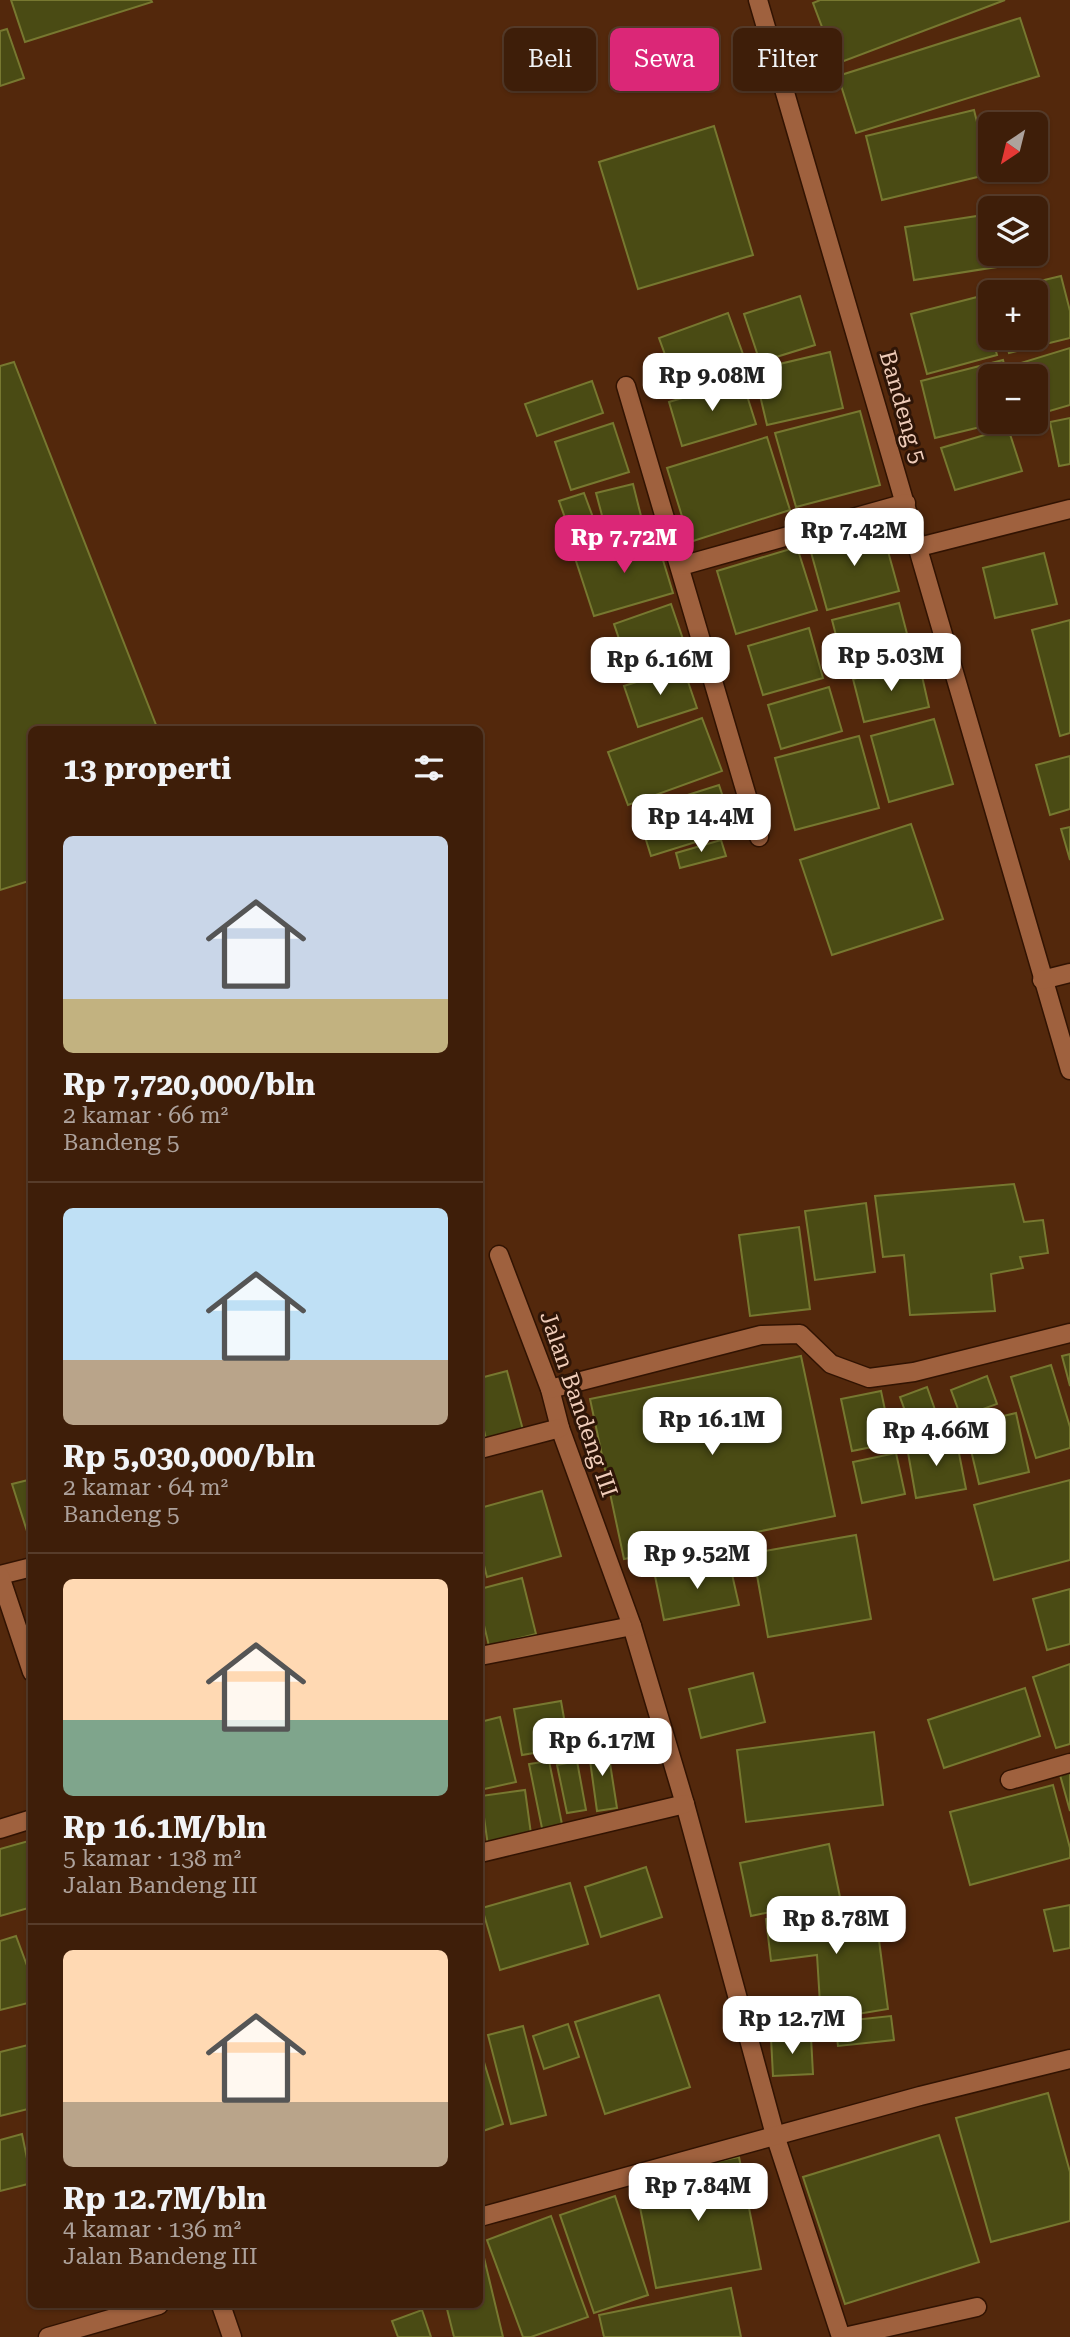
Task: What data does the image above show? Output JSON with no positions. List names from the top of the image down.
{
  "streets": {
    "street": ["Bandeng 5", "Jalan Bandeng III"]
  },
  "north": "bottom left",
  "page": {
    "chip": ["Beli", "Sewa", "Filter"],
    "map_buttons": ["+", "−"],
    "price": [
      "Rp 9.08M",
      "Rp 7.42M",
      "Rp 7.72M",
      "Rp 5.03M",
      "Rp 6.16M",
      "Rp 14.4M",
      "Rp 16.1M",
      "Rp 4.66M",
      "Rp 9.52M",
      "Rp 6.17M",
      "Rp 8.78M",
      "Rp 12.7M",
      "Rp 7.84M"
    ],
    "heading": "13 properti",
    "list": [
      {
        "name": "Rp 7,720,000/bln",
        "note": "2 kamar · 66 m² · Bandeng 5"
      },
      {
        "name": "Rp 5,030,000/bln",
        "note": "2 kamar · 64 m² · Bandeng 5"
      },
      {
        "name": "Rp 16.1M/bln",
        "note": "5 kamar · 138 m² · Jalan Bandeng III"
      },
      {
        "name": "Rp 12.7M/bln",
        "note": "4 kamar · 136 m² · Jalan Bandeng III"
      }
    ]
  }
}
